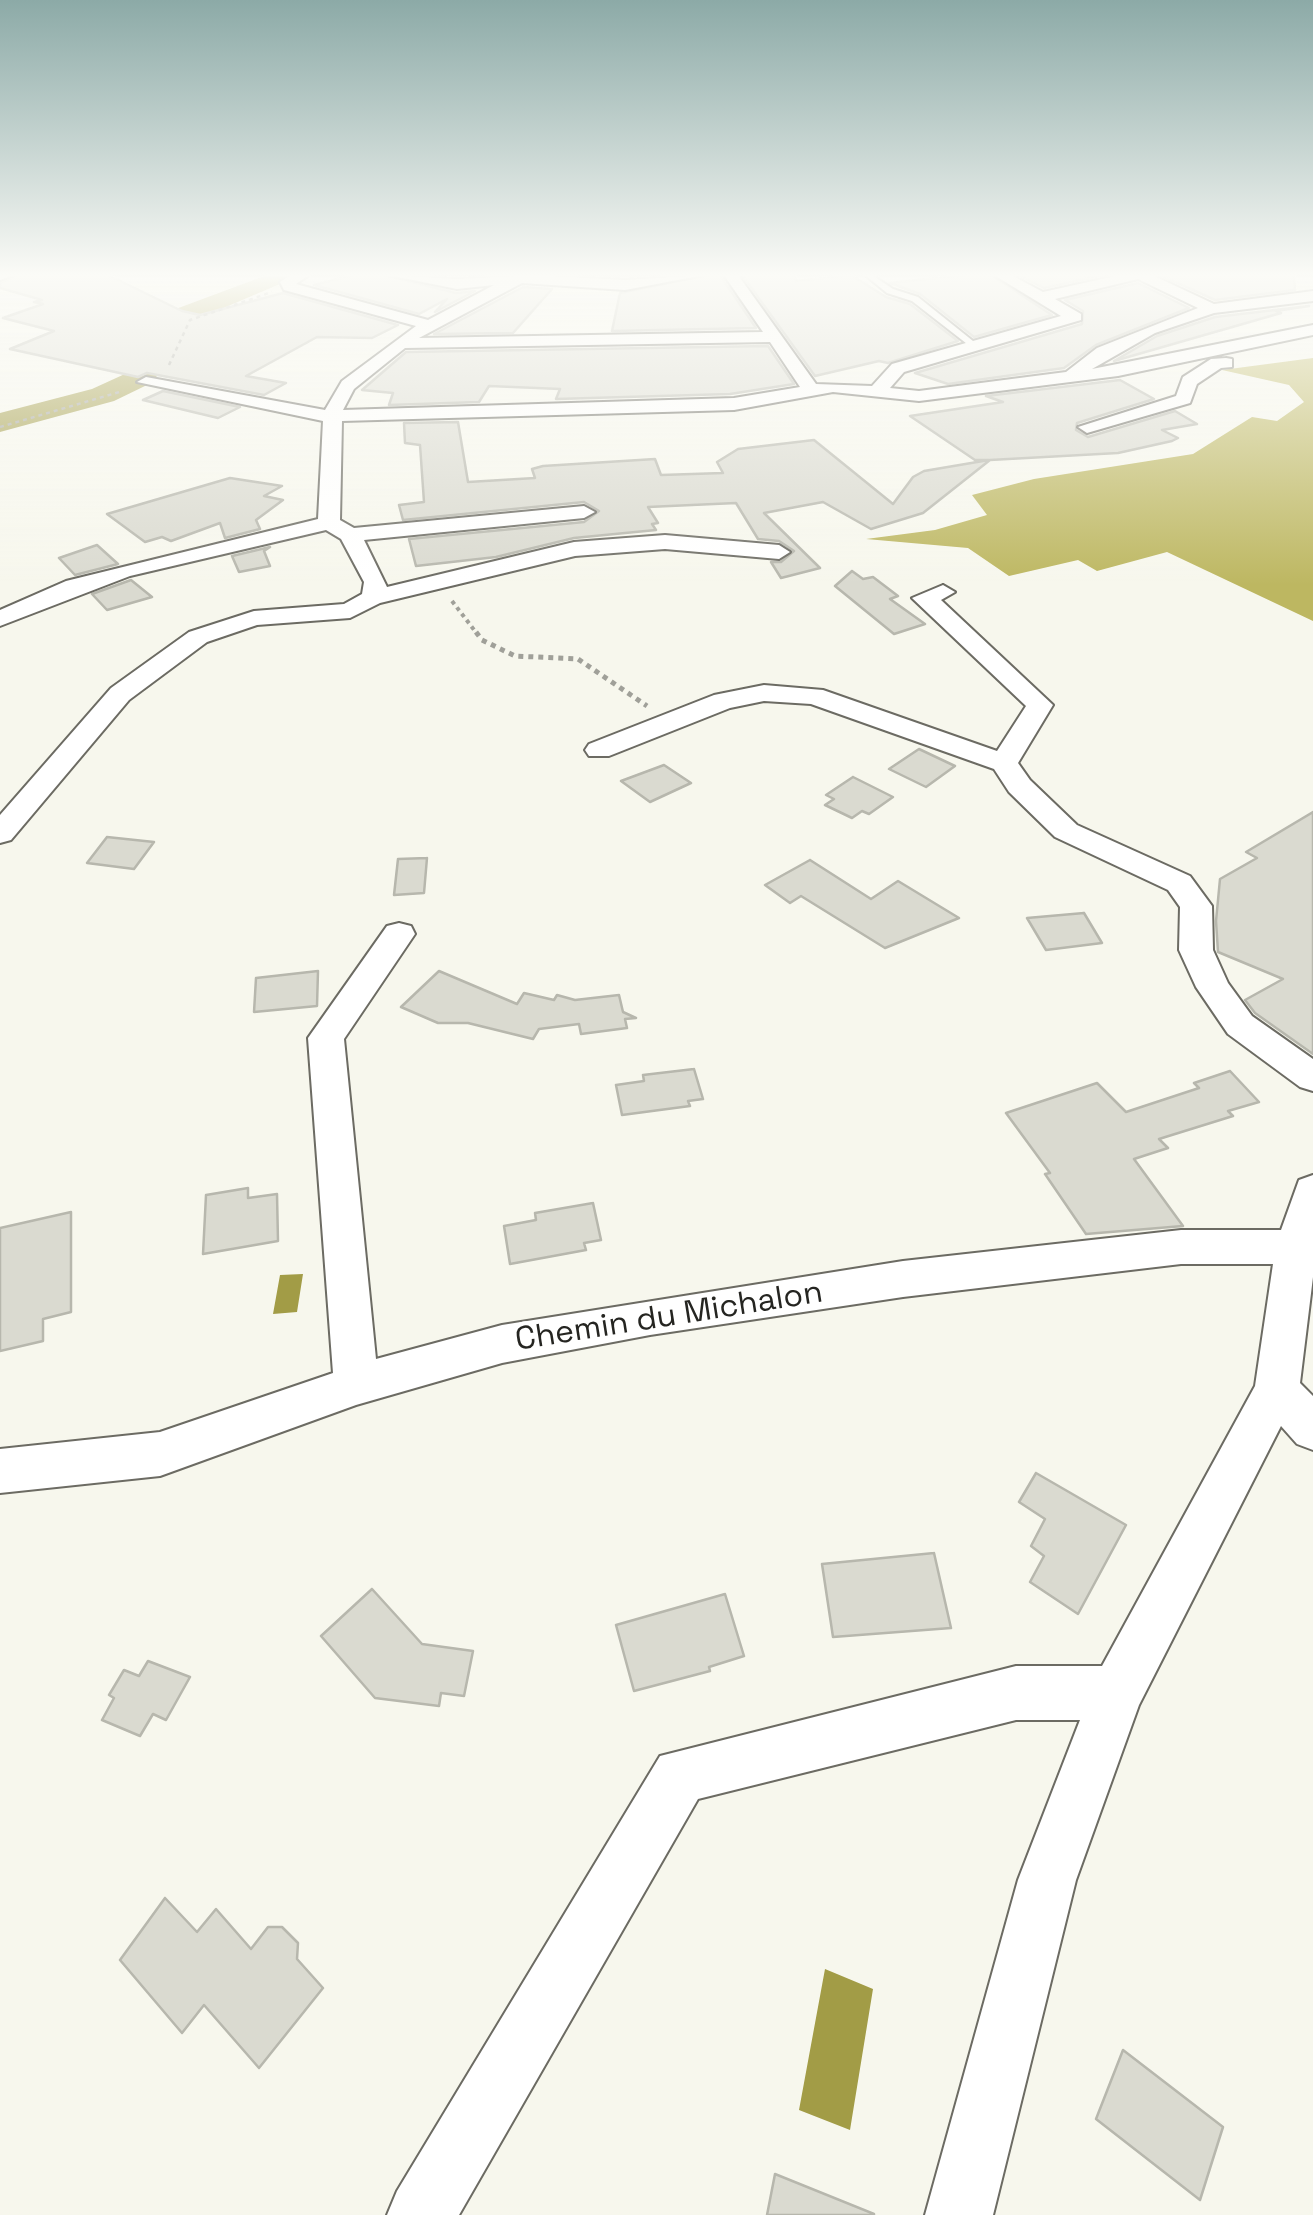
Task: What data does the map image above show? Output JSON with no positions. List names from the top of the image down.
{
  "streets": {
    "street": ["Chemin du Michalon"]
  }
}
